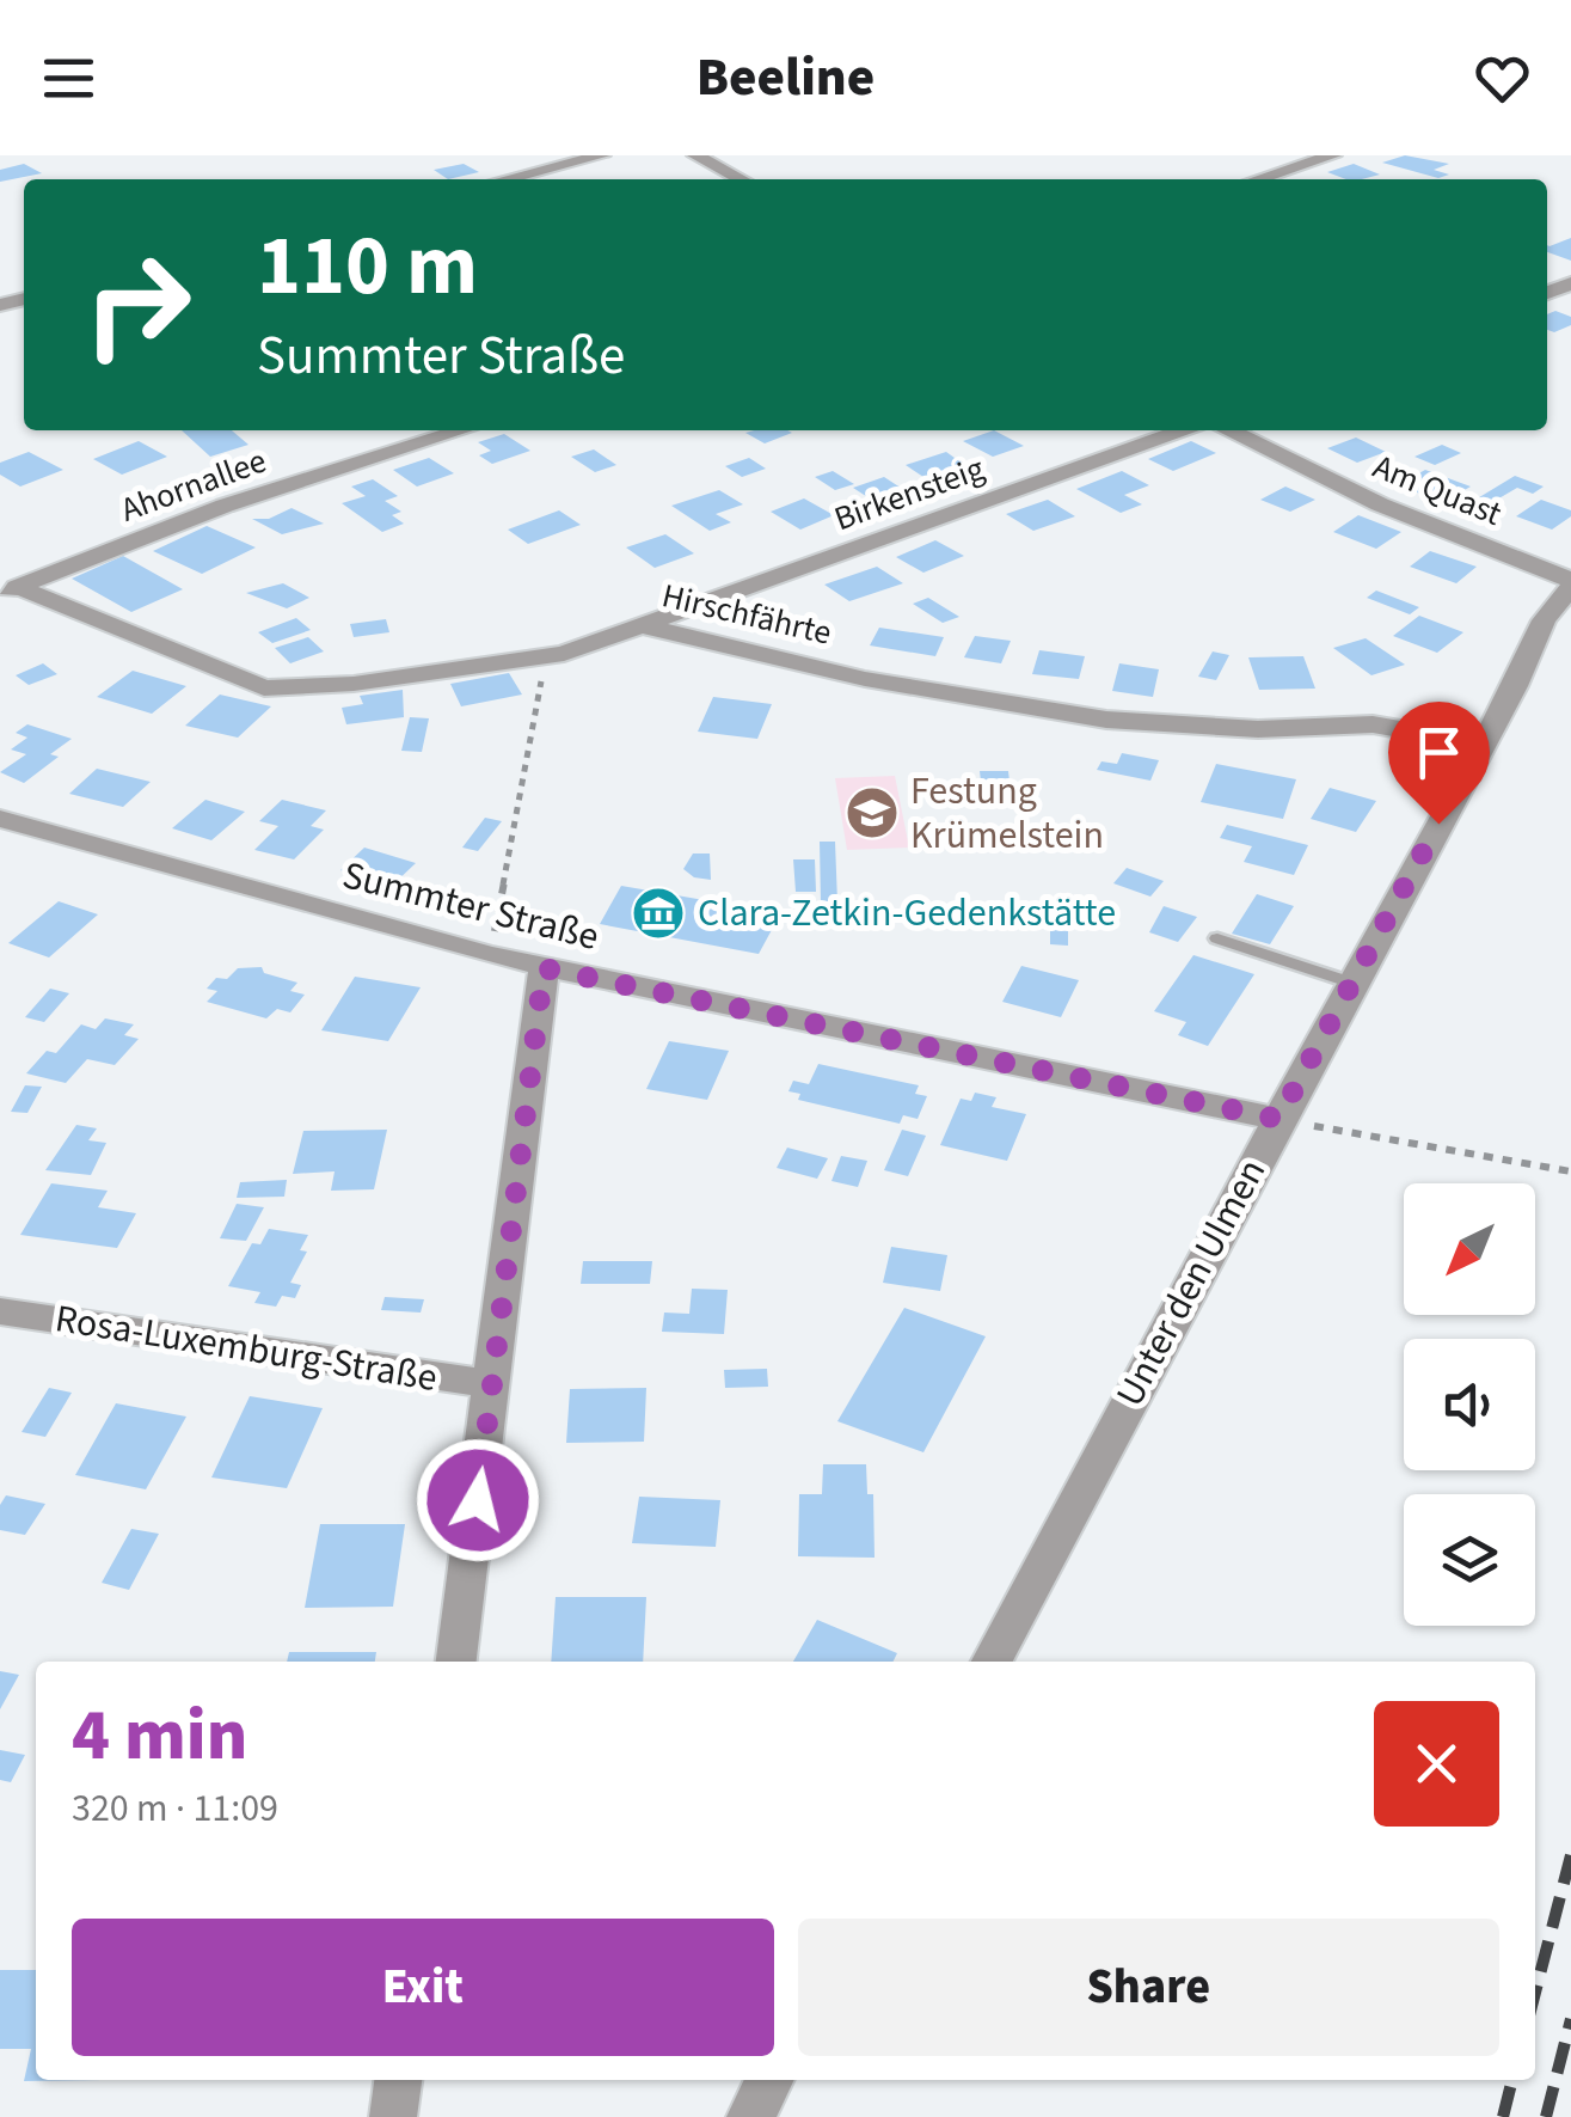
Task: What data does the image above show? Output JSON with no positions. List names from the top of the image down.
{
  "streets": {
    "street": [
      "Ahornallee",
      "Am Quast",
      "Birkensteig",
      "Hirschfährte",
      "Summter Straße",
      "Unter den Ulmen",
      "Rosa-Luxemburg-Straße"
    ]
  },
  "crossings": [
    ["Ahornallee", "Hirschfährte"],
    ["Am Quast", "Unter den Ulmen"],
    ["Birkensteig", "Hirschfährte"],
    ["Hirschfährte", "Unter den Ulmen"],
    ["Summter Straße", "Unter den Ulmen"]
  ],
  "places": {
    "school or university": ["Festung Krümelstein"],
    "museum": ["Clara-Zetkin-Gedenkstätte"]
  },
  "north": "bottom left",
  "page": {
    "header": "Beeline",
    "turn": ["110 m", "Summter Straße"],
    "heading": ["4 min", "320 m · 11:09"],
    "buttons": ["Exit", "Share"]
  }
}
